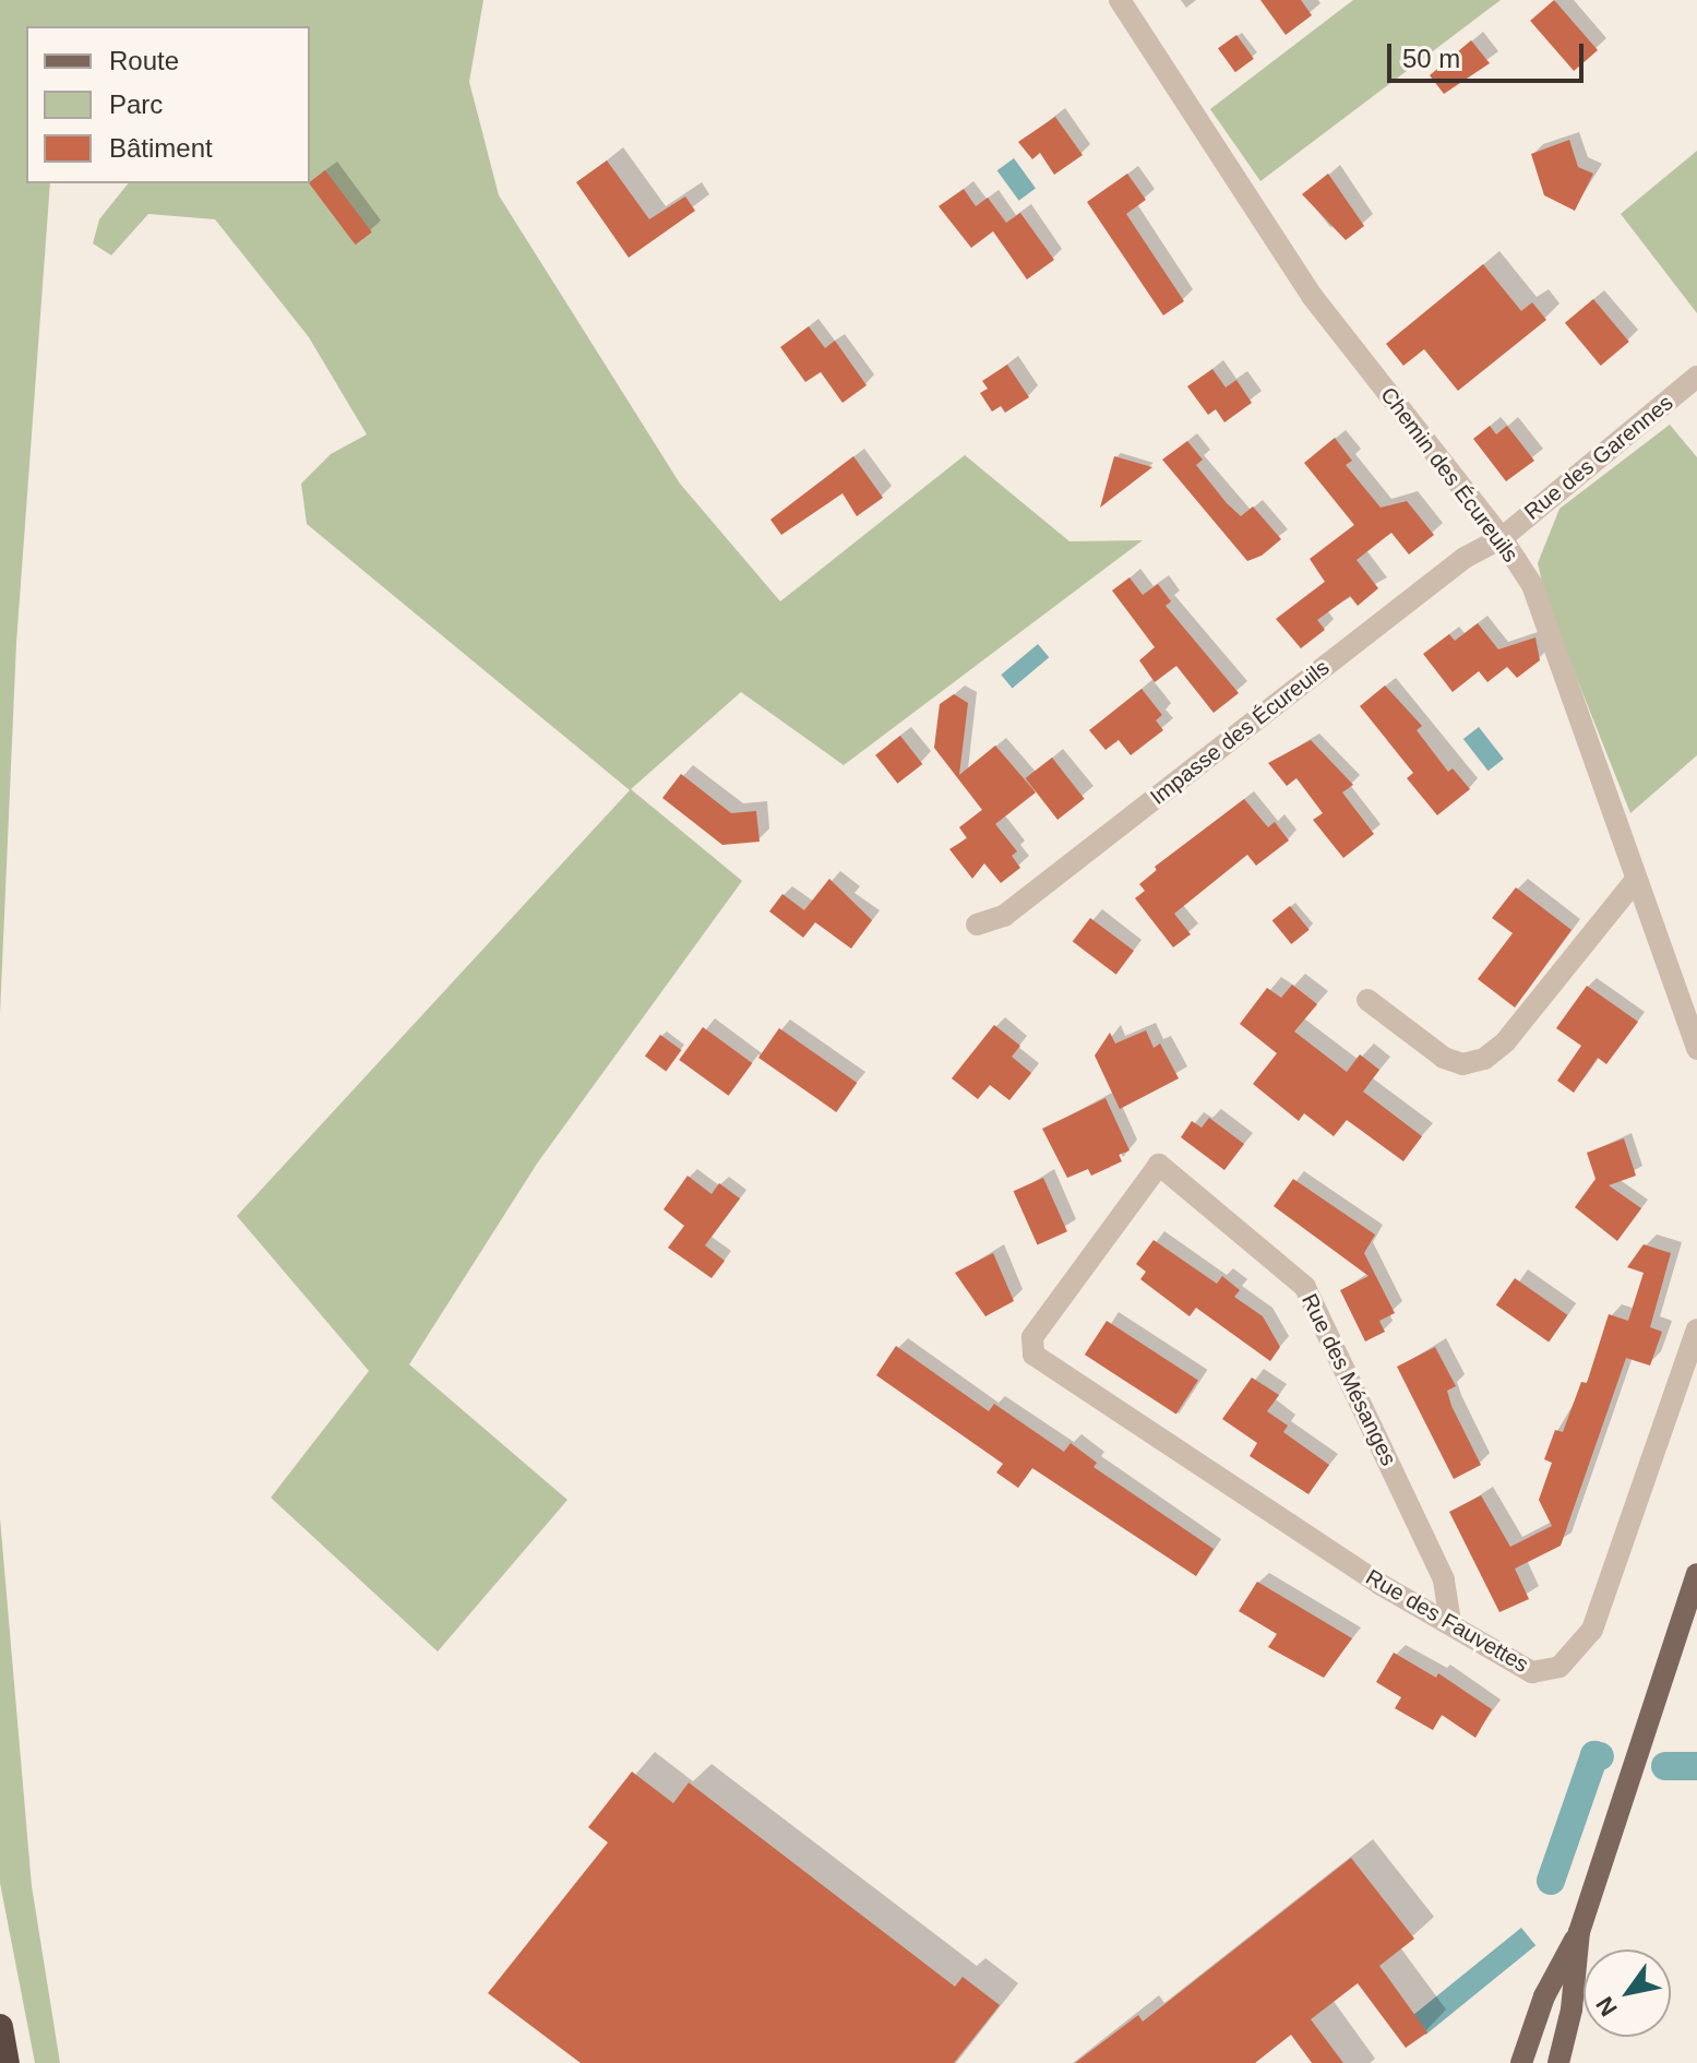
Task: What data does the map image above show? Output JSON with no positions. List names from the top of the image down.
{
  "streets": {
    "street": [
      "Rue des Garennes",
      "Chemin des Écureuils",
      "Impasse des Écureuils",
      "Rue des Mésanges",
      "Rue des Fauvettes"
    ]
  },
  "crossings": [
    ["Rue des Garennes", "Chemin des Écureuils"],
    ["Rue des Garennes", "Impasse des Écureuils"],
    ["Chemin des Écureuils", "Impasse des Écureuils"],
    ["Rue des Mésanges", "Rue des Fauvettes"]
  ],
  "legend": ["Route", "Parc", "Bâtiment"],
  "scale_bar": "50 m",
  "north": "bottom left"
}
